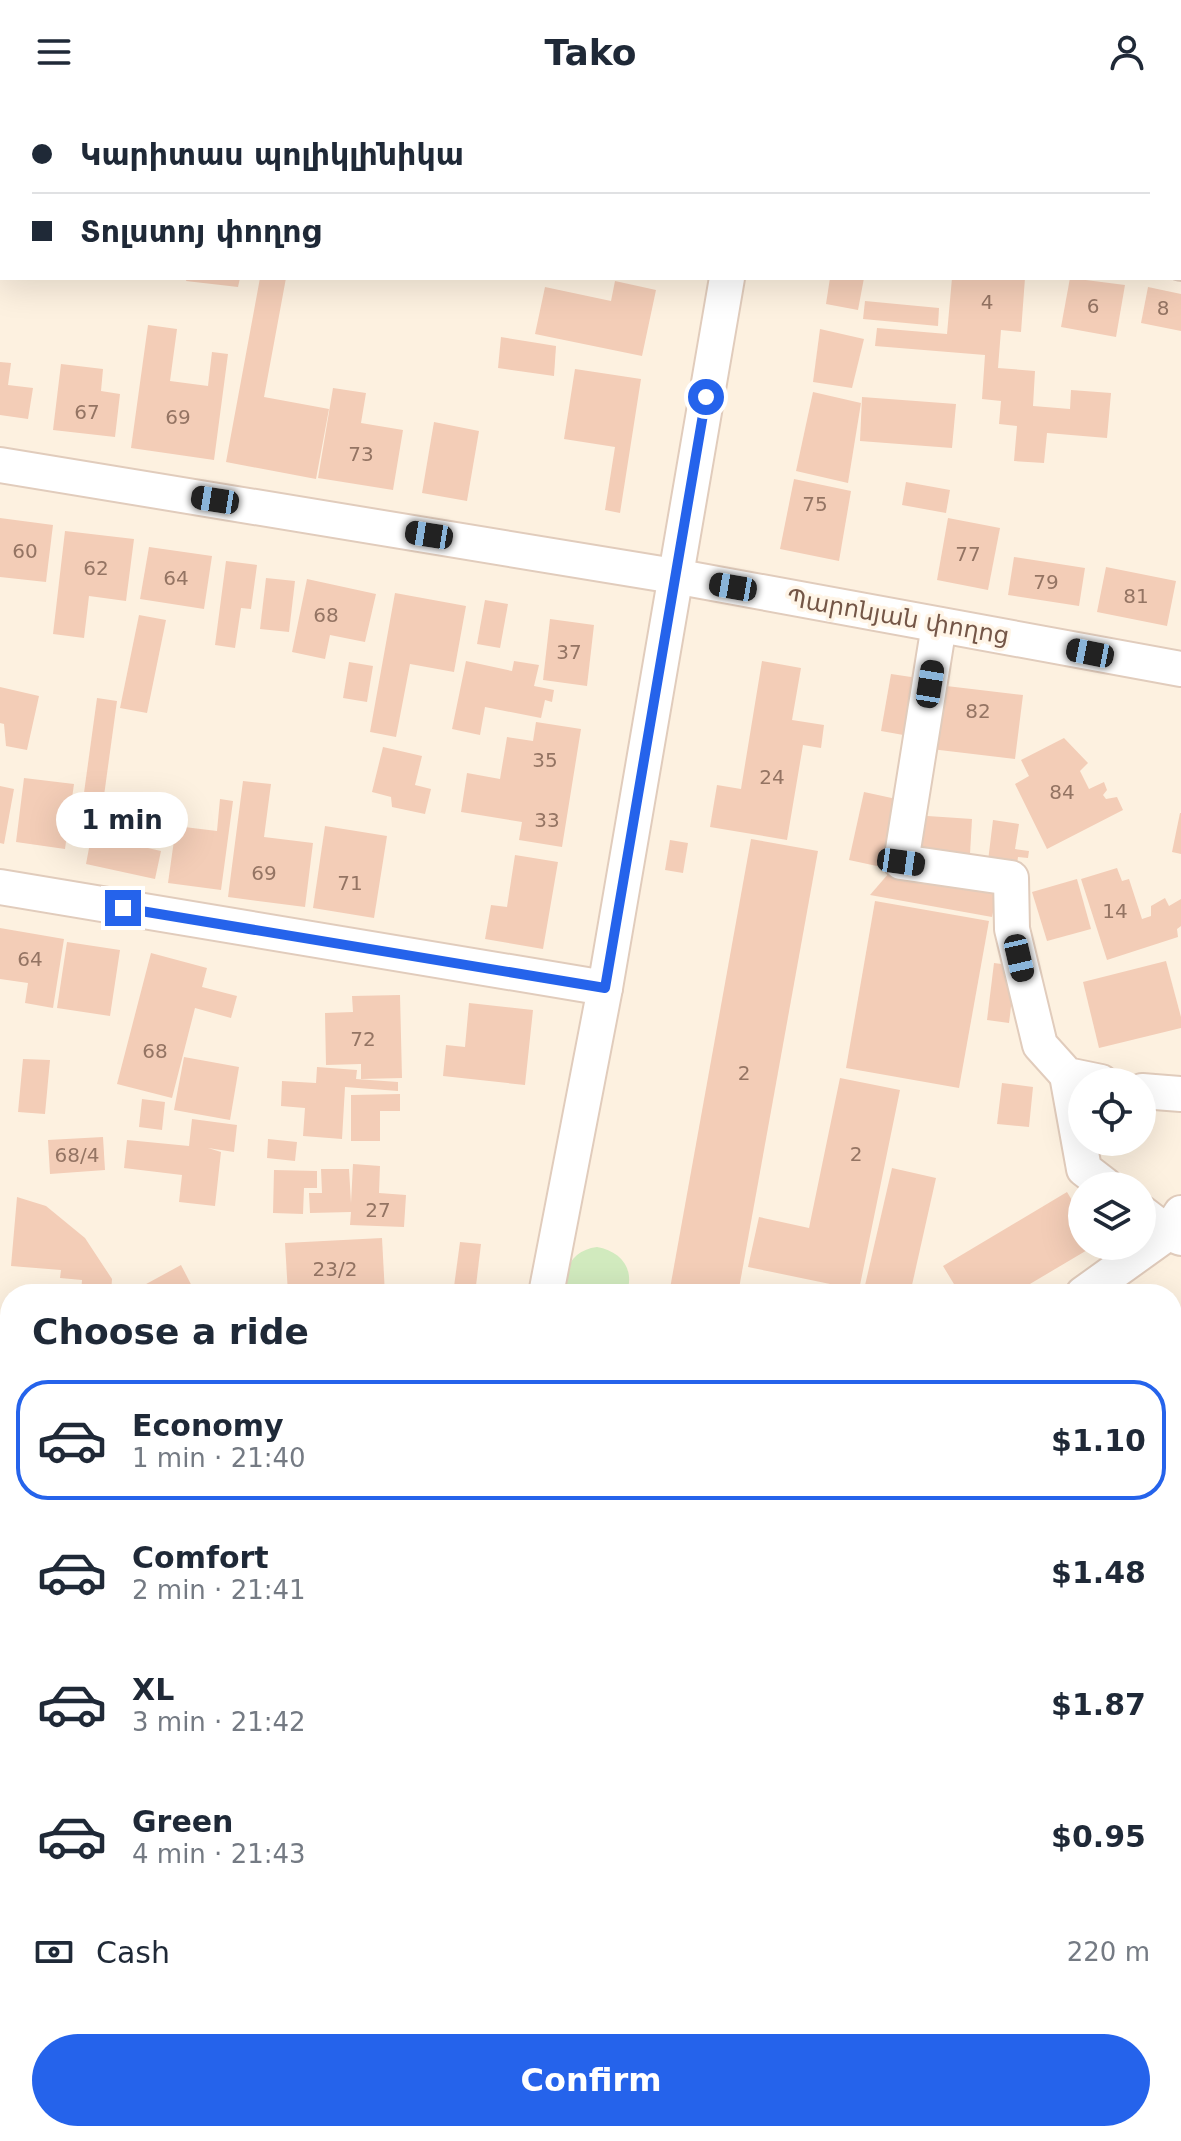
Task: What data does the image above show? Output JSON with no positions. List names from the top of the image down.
{
  "streets": {
    "street": ["Պարոնյան փողոց"]
  },
  "house_numbers": [
    "4",
    "6",
    "8",
    "67",
    "69",
    "73",
    "75",
    "60",
    "77",
    "62",
    "64",
    "79",
    "81",
    "68",
    "37",
    "82",
    "35",
    "24",
    "84",
    "33",
    "69",
    "71",
    "14",
    "64",
    "72",
    "68",
    "2",
    "2",
    "68/4",
    "27",
    "23/2"
  ],
  "page": {
    "header": "Tako",
    "banner": ["Կարիտաս պոլիկլինիկա", "Տոլստոյ փողոց"],
    "bubble": "1 min",
    "heading": "Choose a ride",
    "list": [
      {
        "name": "Economy",
        "note": "1 min · 21:40",
        "value": "$1.10"
      },
      {
        "name": "Comfort",
        "note": "2 min · 21:41",
        "value": "$1.48"
      },
      {
        "name": "XL",
        "note": "3 min · 21:42",
        "value": "$1.87"
      },
      {
        "name": "Green",
        "note": "4 min · 21:43",
        "value": "$0.95"
      }
    ],
    "pay": ["Cash", "220 m"],
    "buttons": "Confirm"
  }
}
